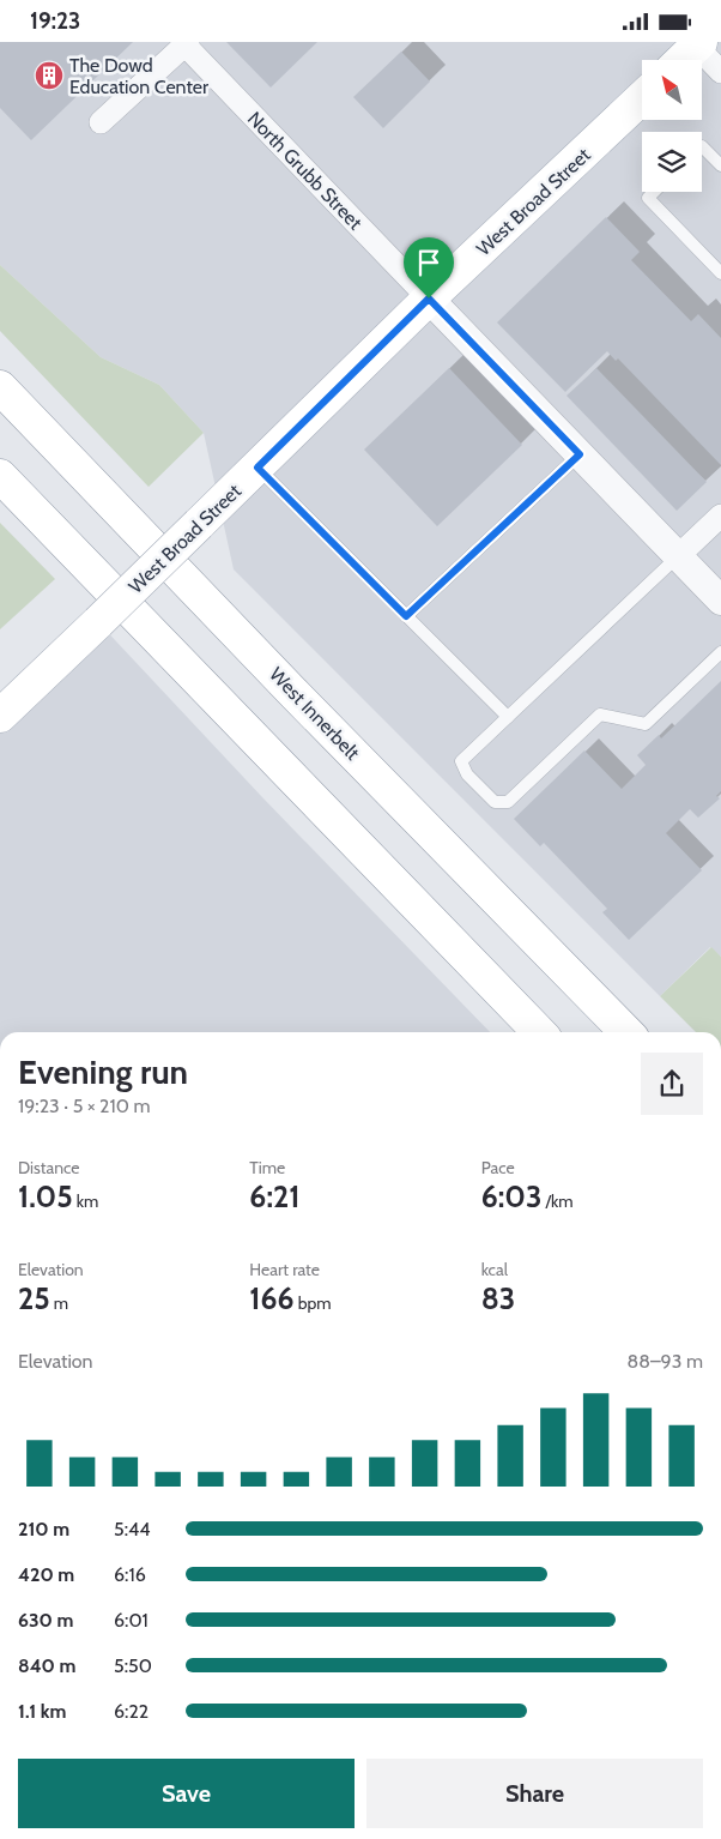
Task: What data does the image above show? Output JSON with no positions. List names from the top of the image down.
{
  "streets": {
    "main road": ["West Broad Street", "West Innerbelt"],
    "street": ["North Grubb Street"]
  },
  "crossings": [
    ["North Grubb Street", "West Broad Street"]
  ],
  "places": {
    "building": ["The Dowd Education Center"]
  },
  "north": "top left",
  "page": {
    "status": "19:23",
    "heading": ["Evening run", "19:23 · 5 × 210 m"],
    "stats": [
      ["Distance", "1.05 km"],
      ["Time", "6:21"],
      ["Pace", "6:03 /km"],
      ["Elevation", "25 m"],
      ["Heart rate", "166 bpm"],
      ["kcal", "83"]
    ],
    "chart": ["Elevation", "88–93 m"],
    "list": [
      {
        "name": "210 m",
        "note": "5:44"
      },
      {
        "name": "420 m",
        "note": "6:16"
      },
      {
        "name": "630 m",
        "note": "6:01"
      },
      {
        "name": "840 m",
        "note": "5:50"
      },
      {
        "name": "1.1 km",
        "note": "6:22"
      }
    ],
    "buttons": ["Save", "Share"]
  }
}
